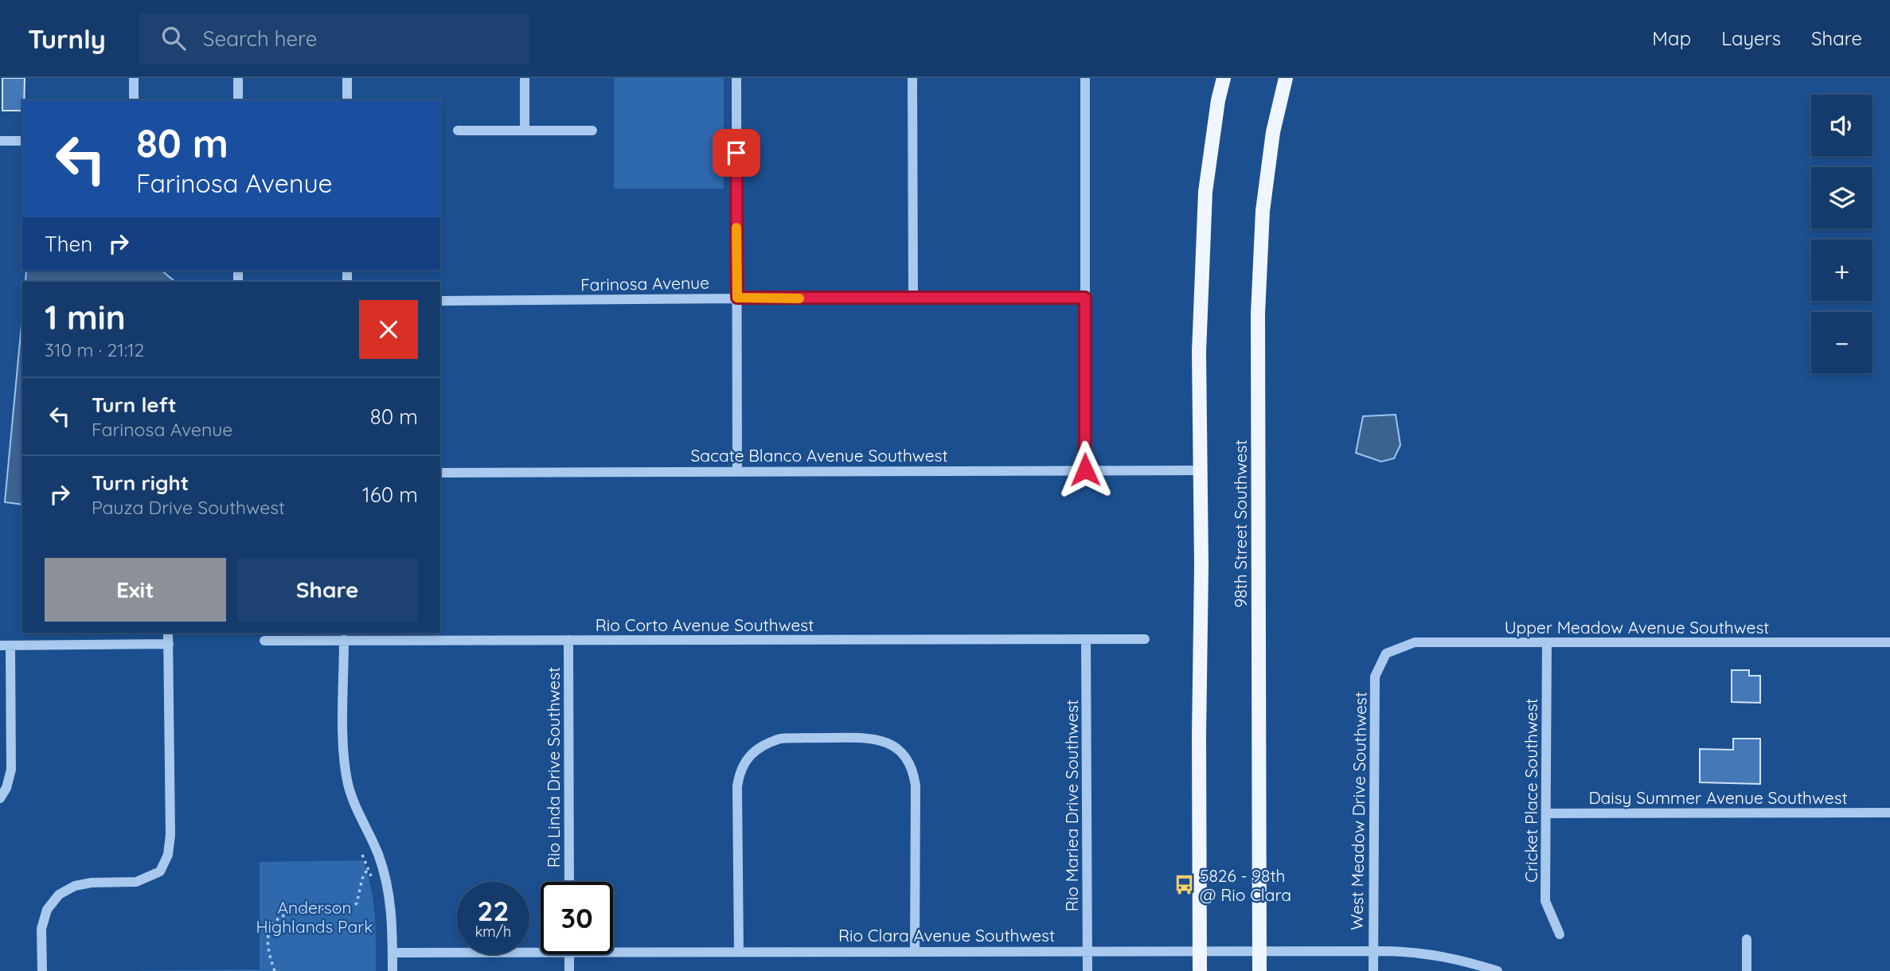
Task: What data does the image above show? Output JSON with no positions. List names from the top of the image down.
{
  "streets": {
    "main road": ["98th Street Southwest"],
    "street": [
      "Farinosa Avenue",
      "Sacate Blanco Avenue Southwest",
      "Rio Corto Avenue Southwest",
      "Upper Meadow Avenue Southwest",
      "Rio Linda Drive Southwest",
      "Cricket Place Southwest",
      "Daisy Summer Avenue Southwest",
      "Rio Mariea Drive Southwest",
      "West Meadow Drive Southwest",
      "Rio Clara Avenue Southwest"
    ]
  },
  "crossings": [
    ["98th Street Southwest", "Rio Clara Avenue Southwest"],
    ["Rio Corto Avenue Southwest", "Rio Linda Drive Southwest"],
    ["Rio Corto Avenue Southwest", "Rio Mariea Drive Southwest"],
    ["Upper Meadow Avenue Southwest", "Cricket Place Southwest"],
    ["Upper Meadow Avenue Southwest", "West Meadow Drive Southwest"],
    ["Cricket Place Southwest", "Daisy Summer Avenue Southwest"],
    ["Rio Mariea Drive Southwest", "Rio Clara Avenue Southwest"],
    ["West Meadow Drive Southwest", "Rio Clara Avenue Southwest"]
  ],
  "parks": ["Anderson Highlands Park"],
  "places": {
    "bus stop": ["5826 - 98th @ Rio Clara"]
  },
  "page": {
    "header": "Turnly",
    "search": "Search here",
    "nav": ["Map", "Layers", "Share"],
    "map_buttons": ["+", "−"],
    "turn": ["80 m", "Farinosa Avenue"],
    "then": "Then",
    "heading": ["1 min", "310 m · 21:12"],
    "list": [
      {
        "name": "Turn left",
        "note": "Farinosa Avenue",
        "value": "80 m"
      },
      {
        "name": "Turn right",
        "note": "Pauza Drive Southwest",
        "value": "160 m"
      }
    ],
    "buttons": ["Exit", "Share"],
    "speed": "22 km/h",
    "limit": "30"
  }
}
